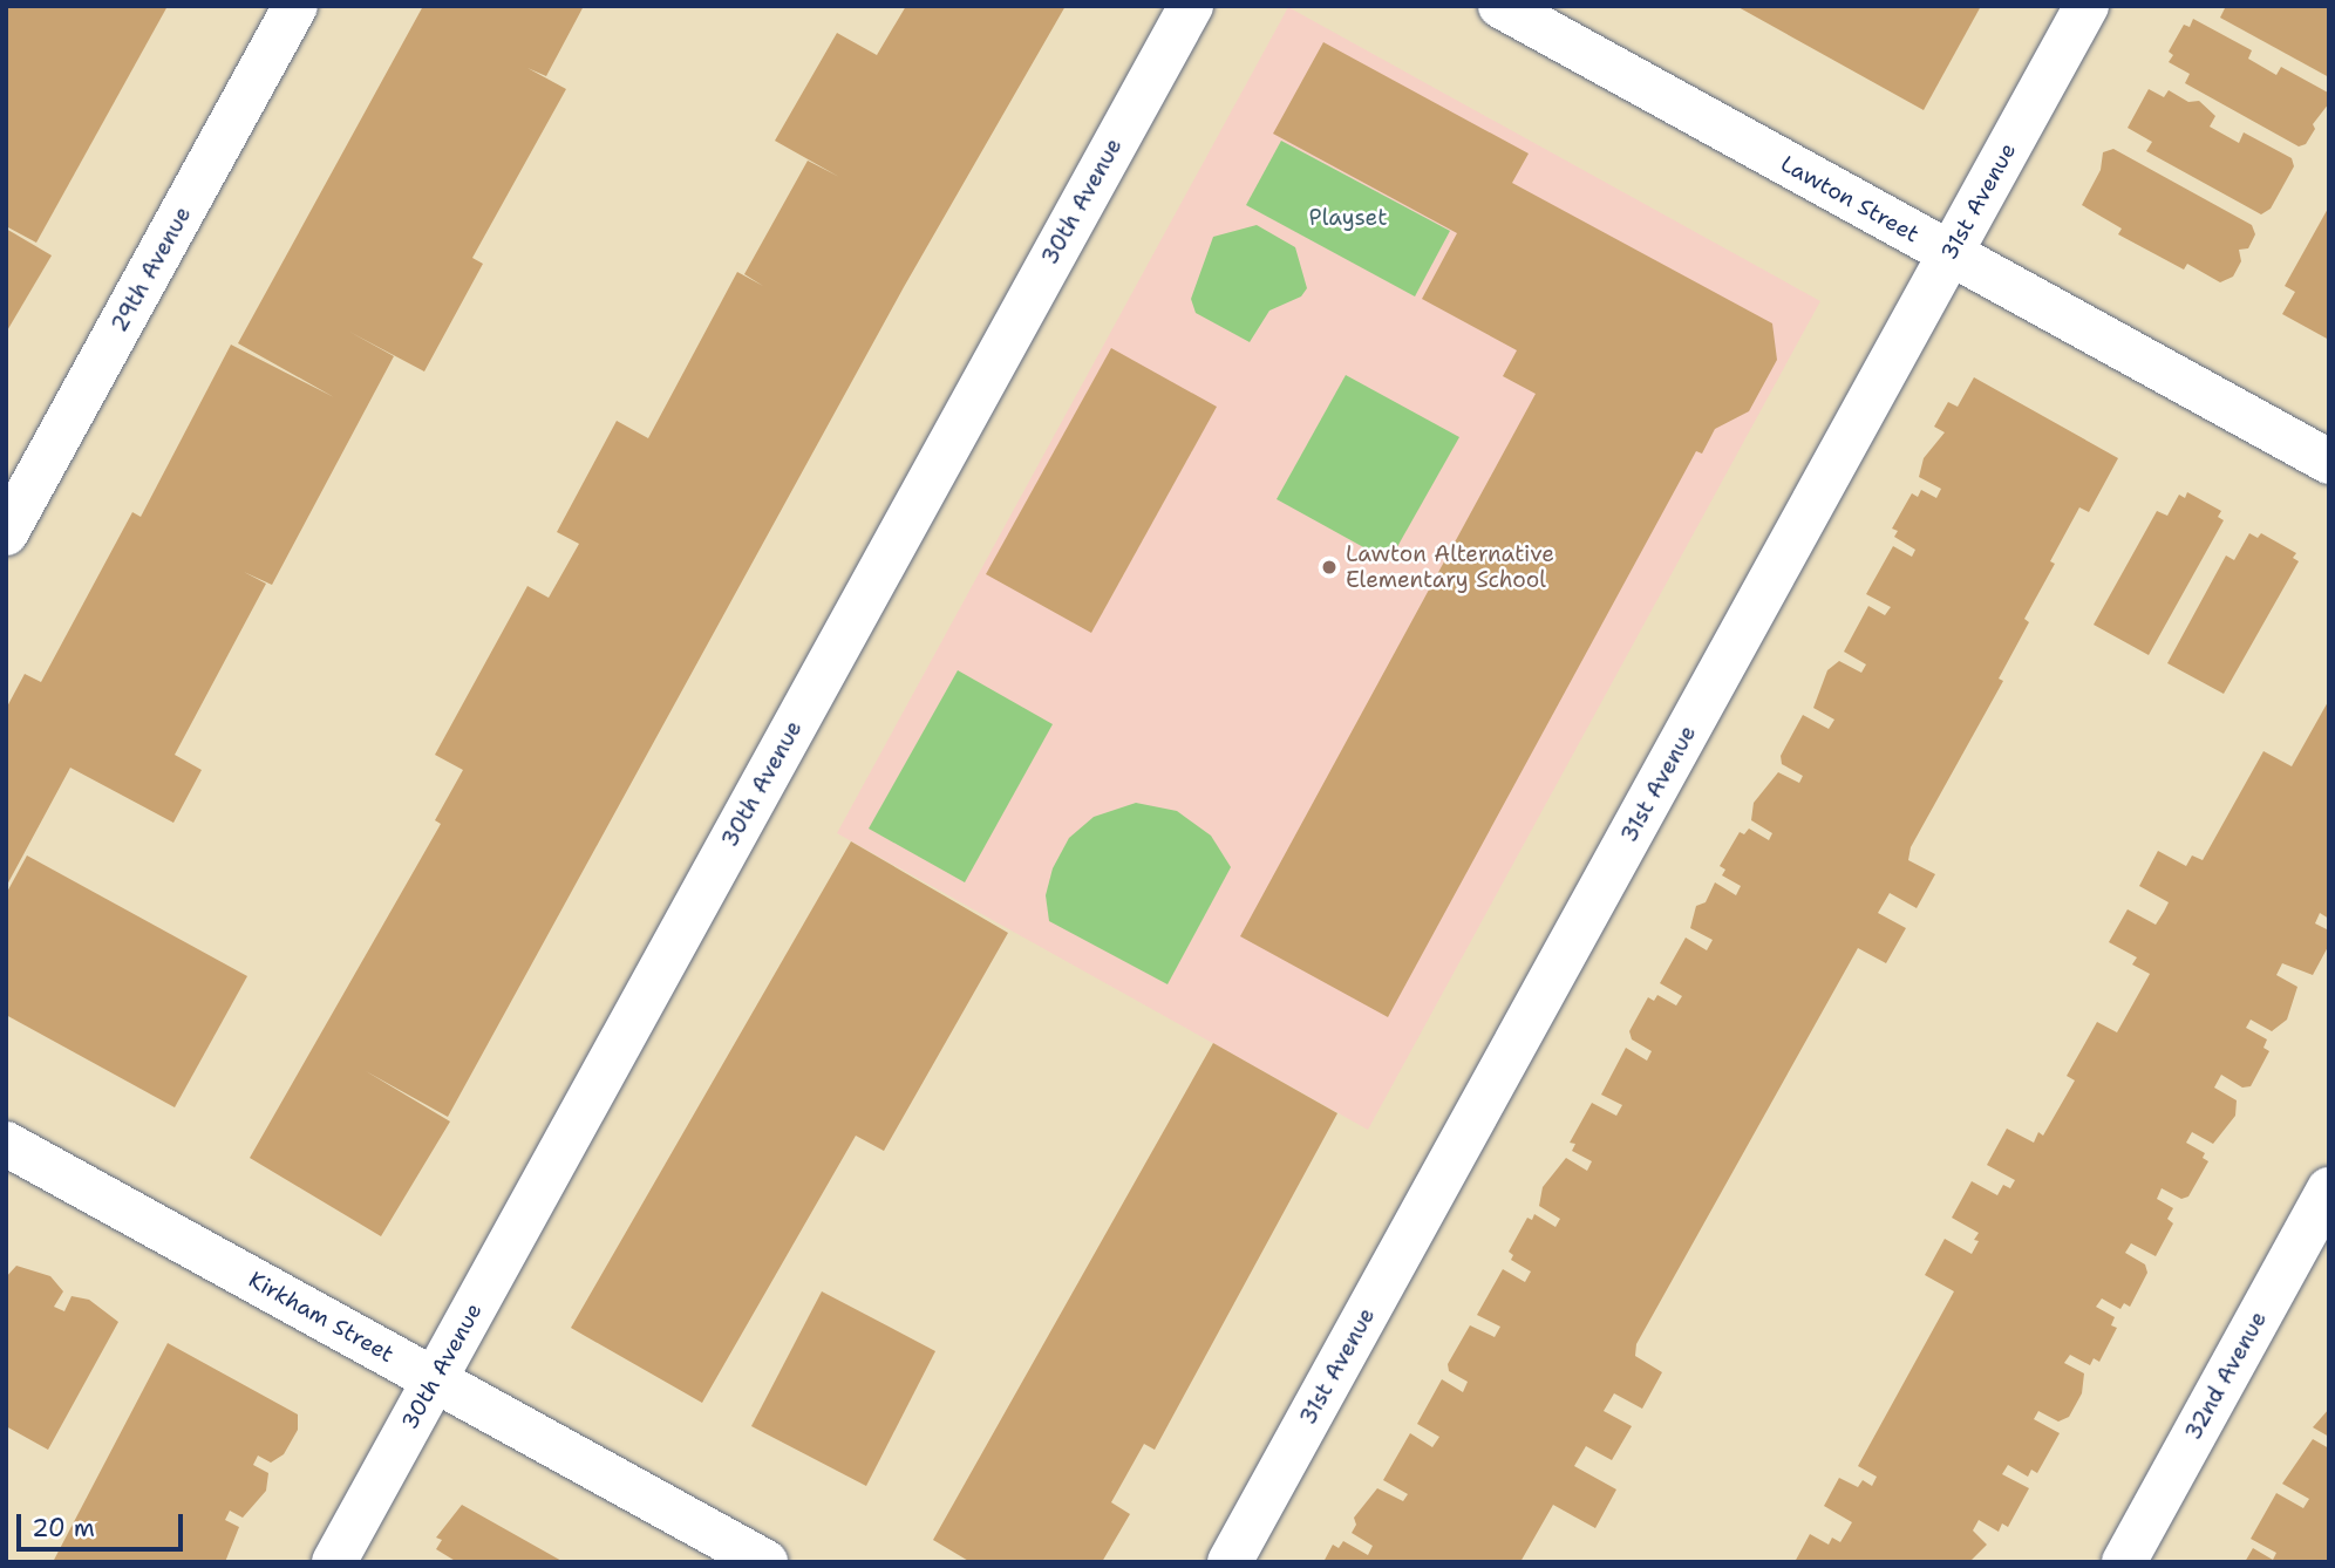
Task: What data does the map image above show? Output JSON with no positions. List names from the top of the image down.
{
  "streets": {
    "street": [
      "Lawton Street",
      "30th Avenue",
      "31st Avenue",
      "29th Avenue",
      "Kirkham Street",
      "32nd Avenue"
    ]
  },
  "crossings": [
    ["Lawton Street", "31st Avenue"],
    ["30th Avenue", "Kirkham Street"]
  ],
  "parks": ["Playset"],
  "places": ["Lawton Alternative Elementary School"],
  "scale_bar": "20 m"
}
